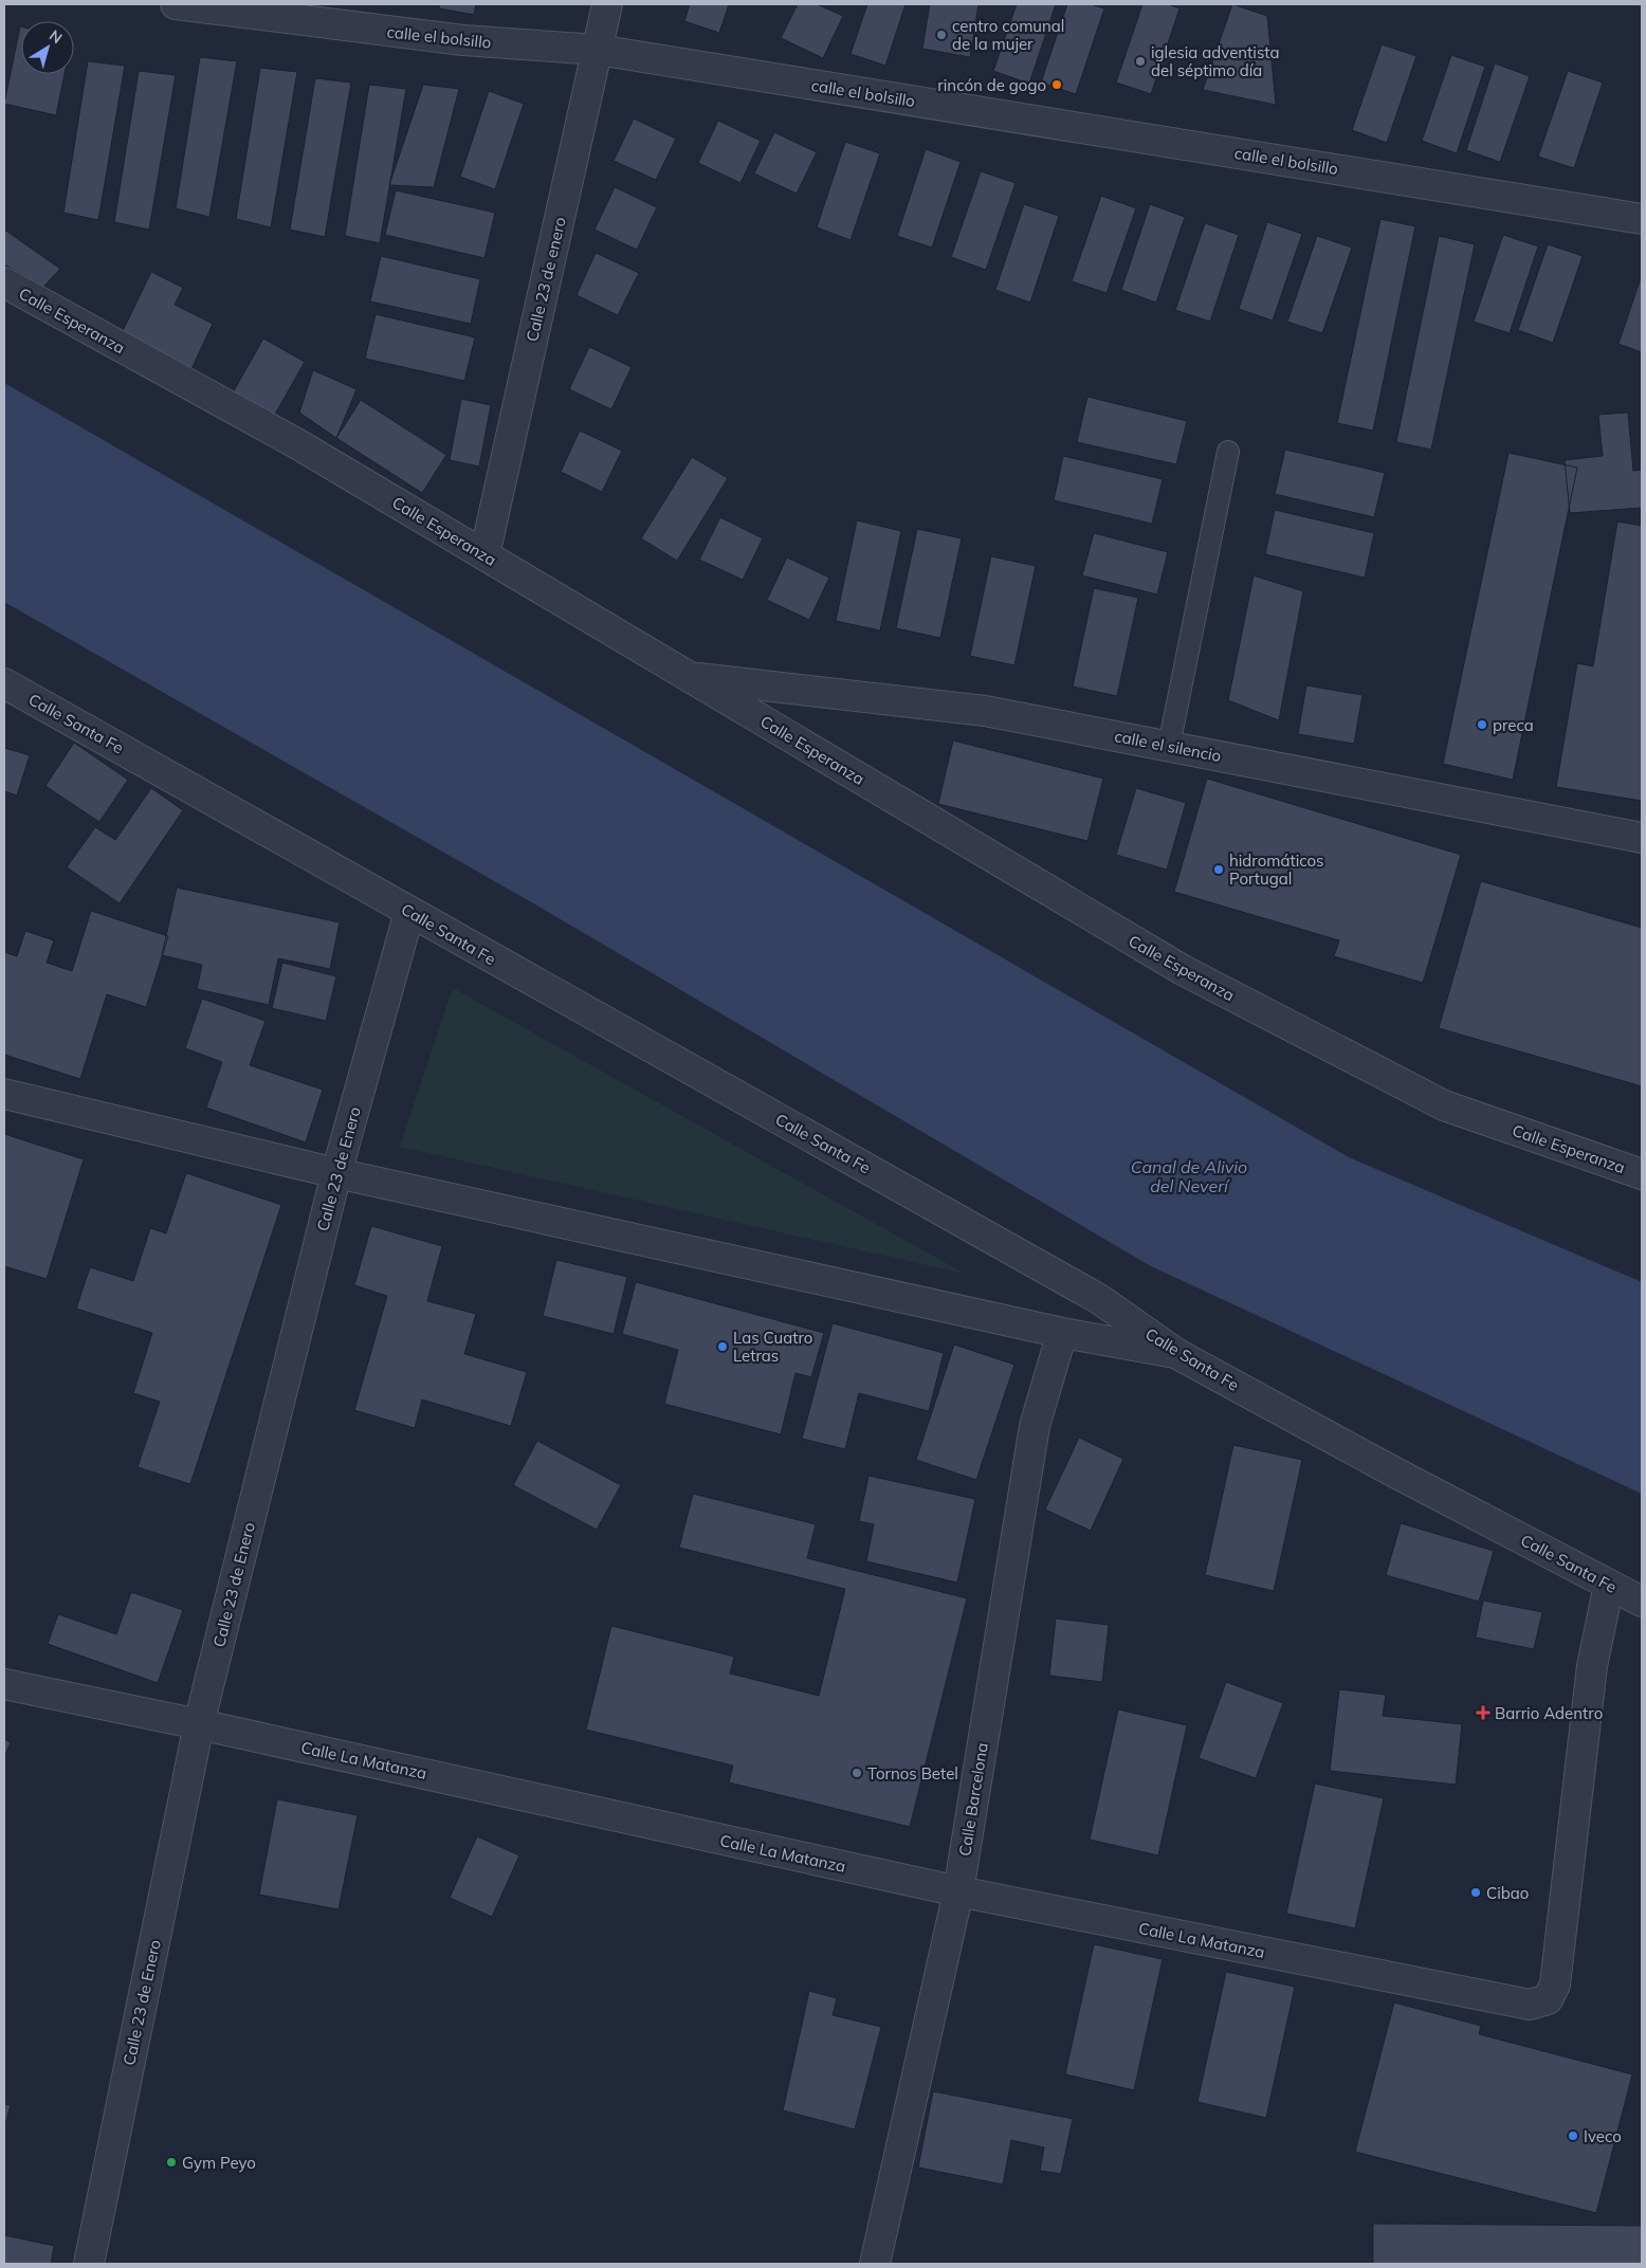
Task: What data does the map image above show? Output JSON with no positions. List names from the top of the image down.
{
  "streets": {
    "street": [
      "calle el bolsillo",
      "Calle 23 de enero",
      "Calle Esperanza",
      "Calle Santa Fe",
      "calle el silencio",
      "Calle 23 de Enero",
      "Calle La Matanza",
      "Calle Barcelona"
    ]
  },
  "crossings": [
    ["calle el bolsillo", "Calle 23 de enero"],
    ["Calle 23 de enero", "Calle Esperanza"],
    ["Calle Esperanza", "calle el silencio"],
    ["Calle Santa Fe", "Calle 23 de Enero"],
    ["Calle Santa Fe", "Calle La Matanza"],
    ["Calle 23 de Enero", "Calle La Matanza"],
    ["Calle La Matanza", "Calle Barcelona"]
  ],
  "water": ["Canal de Alivio del Neverí"],
  "places": {
    "other": [
      "centro comunal de la mujer",
      "iglesia adventista del séptimo día",
      "rincón de gogo",
      "preca",
      "hidromáticos Portugal",
      "Las Cuatro Letras",
      "Tornos Betel",
      "Cibao",
      "Iveco",
      "Gym Peyo"
    ],
    "health": ["Barrio Adentro"]
  },
  "north": "top right"
}
